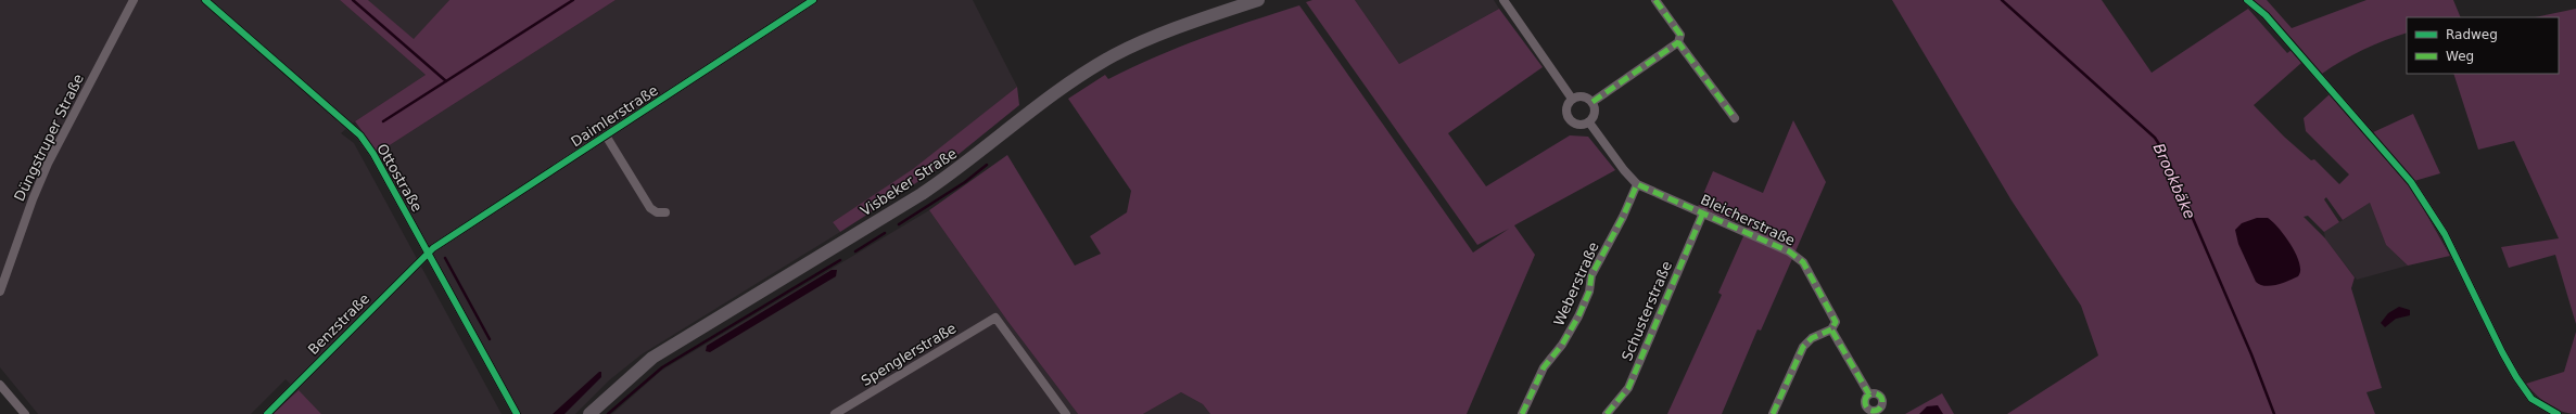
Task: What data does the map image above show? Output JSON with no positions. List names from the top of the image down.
{
  "streets": {
    "main road": ["Visbeker Straße"],
    "street": [
      "Daimlerstraße",
      "Düngstruper Straße",
      "Ottostraße",
      "Bleicherstraße",
      "Weberstraße",
      "Schusterstraße",
      "Benzstraße",
      "Spenglerstraße"
    ]
  },
  "crossings": [
    ["Daimlerstraße", "Ottostraße"],
    ["Daimlerstraße", "Benzstraße"],
    ["Ottostraße", "Benzstraße"],
    ["Bleicherstraße", "Weberstraße"],
    ["Bleicherstraße", "Schusterstraße"]
  ],
  "water": ["Brookbäke"],
  "legend": ["Radweg", "Weg"]
}
